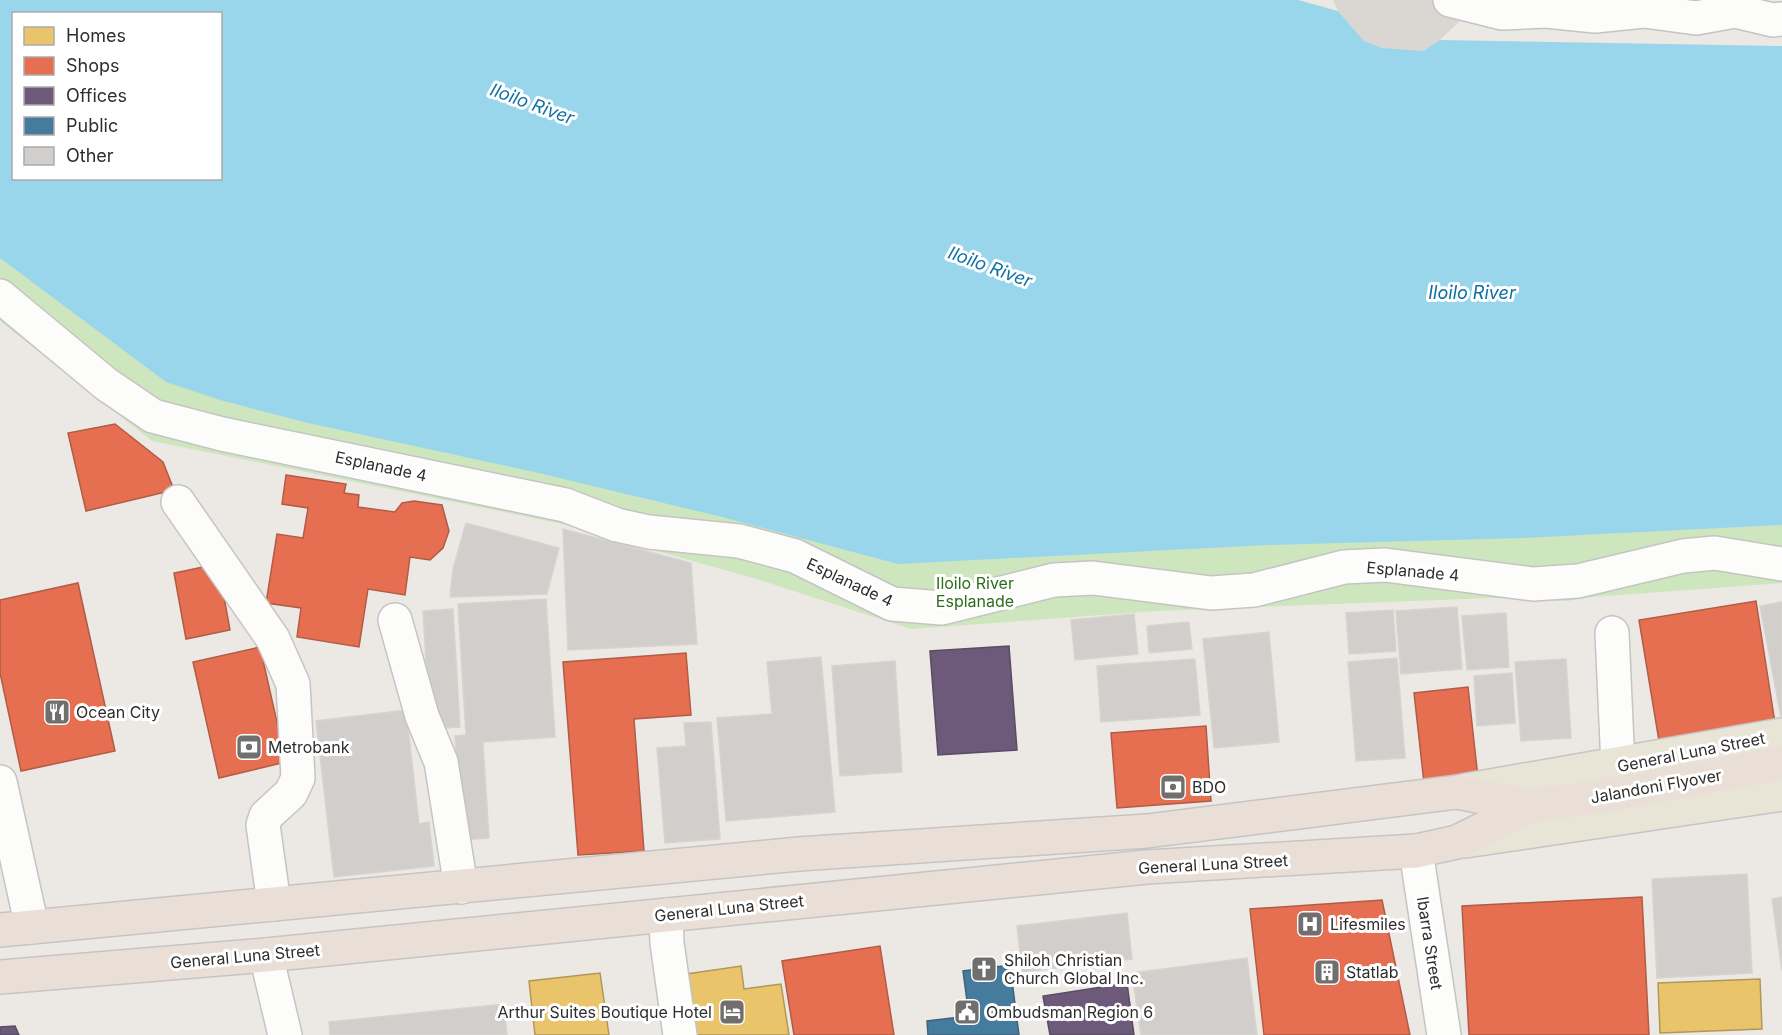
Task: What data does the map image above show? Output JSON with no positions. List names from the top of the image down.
{
  "streets": {
    "highway": ["General Luna Street", "Jalandoni Flyover"],
    "street": ["Esplanade 4", "Ibarra Street"]
  },
  "crossings": [
    ["General Luna Street", "Jalandoni Flyover"],
    ["General Luna Street", "Ibarra Street"]
  ],
  "water": ["Iloilo River"],
  "parks": ["Iloilo River Esplanade"],
  "places": {
    "restaurant": ["Ocean City"],
    "bank": ["Metrobank", "BDO"],
    "hospital": ["Lifesmiles"],
    "church": ["Shiloh Christian Church Global Inc."],
    "building": ["Statlab"],
    "hotel": ["Arthur Suites Boutique Hotel"],
    "public building": ["Ombudsman Region 6"]
  },
  "legend": [
    "Homes",
    "Shops",
    "Offices",
    "Public",
    "Other"
  ]
}
